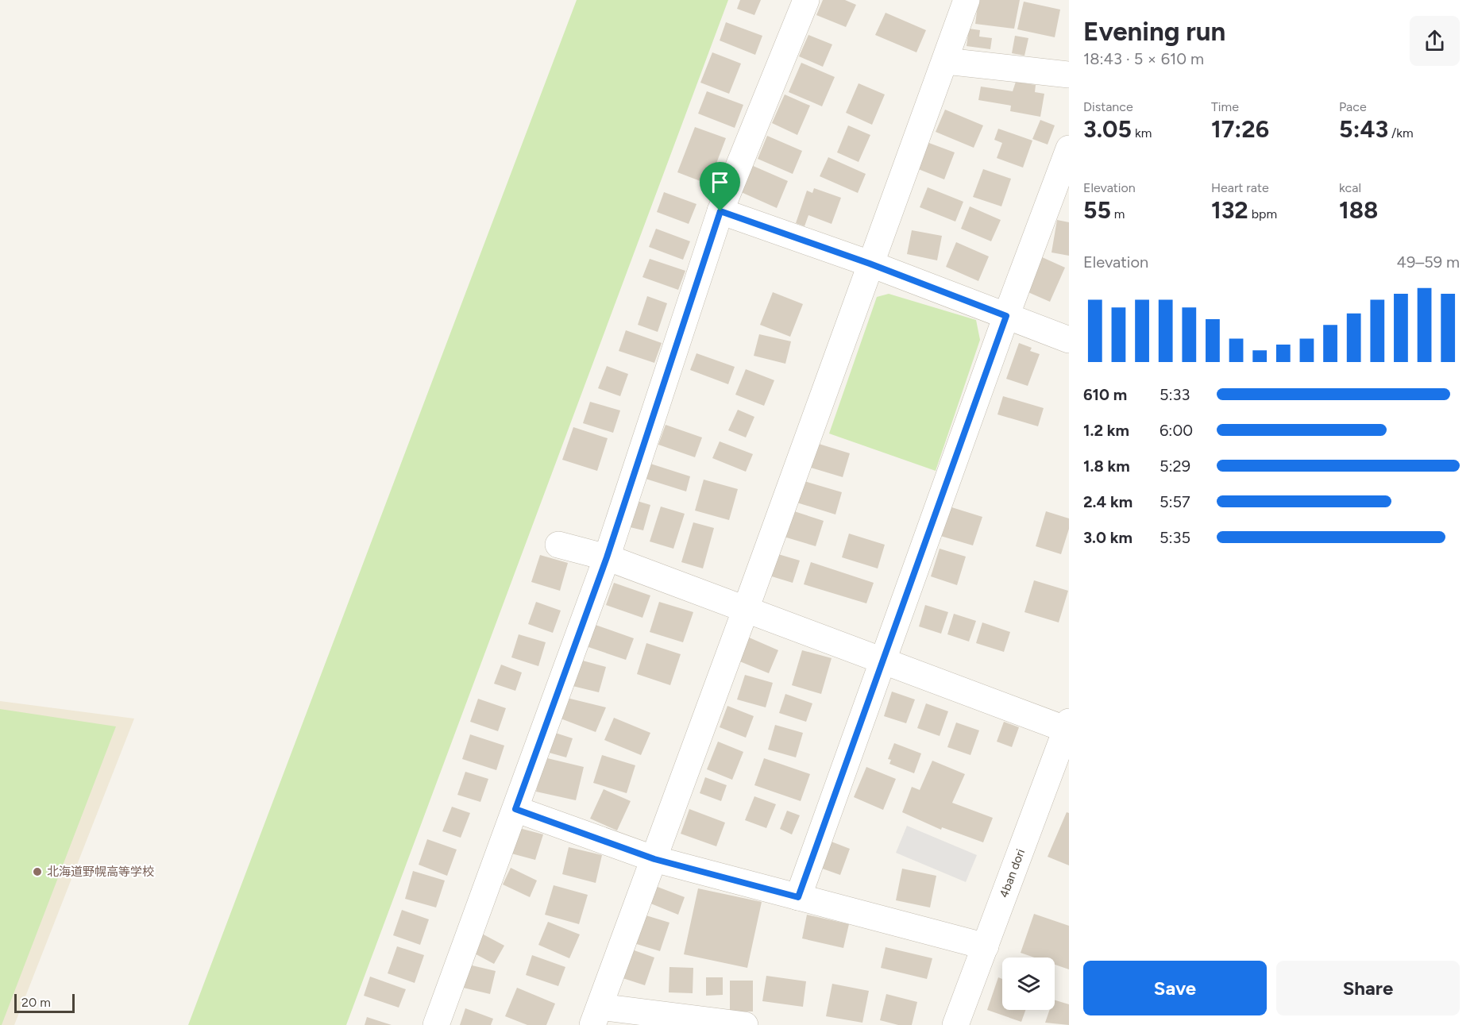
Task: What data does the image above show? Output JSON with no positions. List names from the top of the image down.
{
  "streets": {
    "street": ["4ban dori"]
  },
  "places": ["北海道野幌高等学校"],
  "scale_bar": "20 m",
  "page": {
    "heading": ["Evening run", "18:43 · 5 × 610 m"],
    "stats": [
      ["Distance", "3.05 km"],
      ["Time", "17:26"],
      ["Pace", "5:43 /km"],
      ["Elevation", "55 m"],
      ["Heart rate", "132 bpm"],
      ["kcal", "188"]
    ],
    "chart": ["Elevation", "49–59 m"],
    "list": [
      {
        "name": "610 m",
        "note": "5:33"
      },
      {
        "name": "1.2 km",
        "note": "6:00"
      },
      {
        "name": "1.8 km",
        "note": "5:29"
      },
      {
        "name": "2.4 km",
        "note": "5:57"
      },
      {
        "name": "3.0 km",
        "note": "5:35"
      }
    ],
    "buttons": ["Save", "Share"],
    "scale": "20 m"
  }
}
